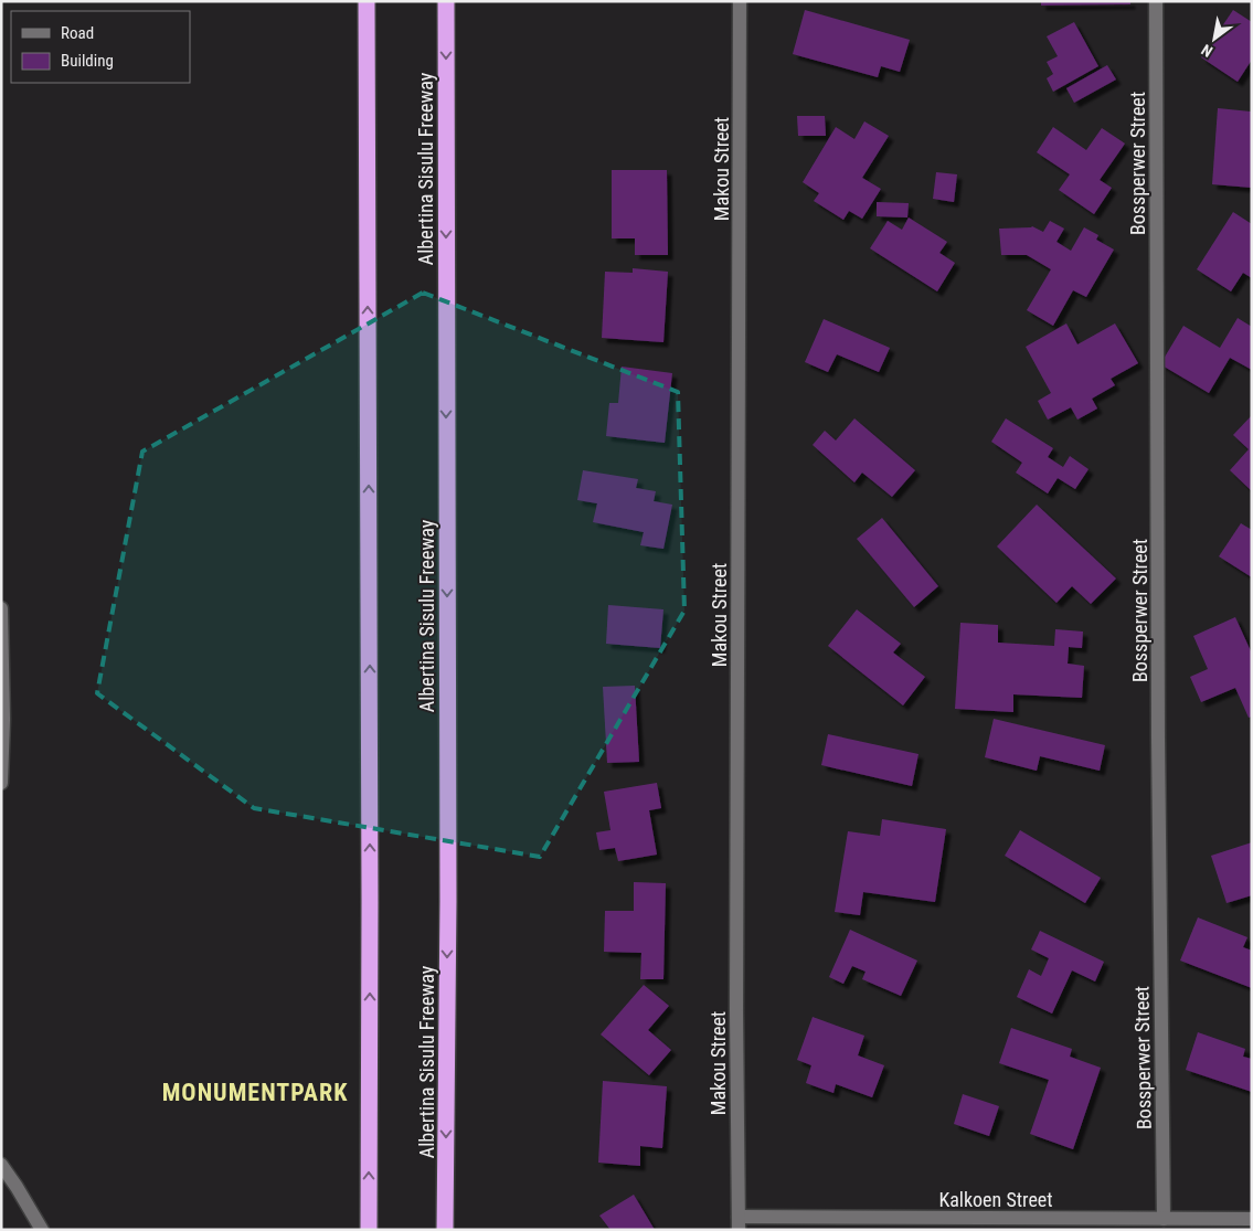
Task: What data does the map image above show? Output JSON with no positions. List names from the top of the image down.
{
  "streets": {
    "highway": ["Albertina Sisulu Freeway"],
    "street": ["Bossperwer Street", "Makou Street", "Kalkoen Street"]
  },
  "crossings": [
    ["Bossperwer Street", "Kalkoen Street"],
    ["Makou Street", "Kalkoen Street"]
  ],
  "districts": ["MONUMENTPARK"],
  "legend": ["Road", "Building"],
  "north": "bottom left"
}
